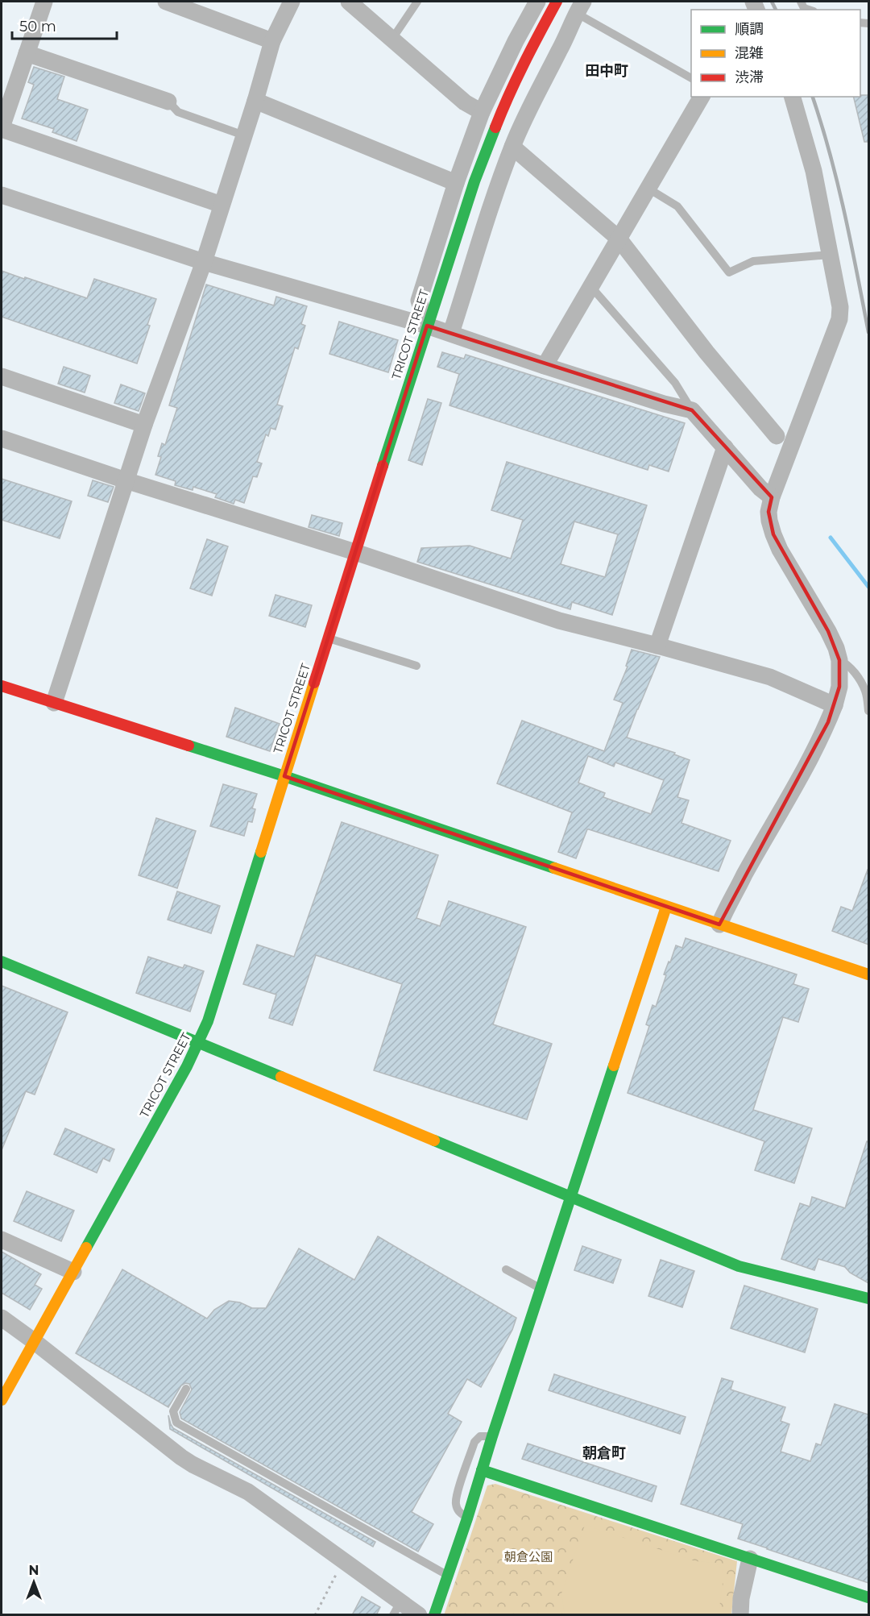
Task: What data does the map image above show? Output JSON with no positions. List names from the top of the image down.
{
  "streets": {
    "main road": ["TRICOT STREET"]
  },
  "districts": ["田中町", "朝倉町"],
  "parks": ["朝倉公園"],
  "legend": ["順調", "混雑", "渋滞"],
  "scale_bar": "50 m",
  "north": "top"
}
